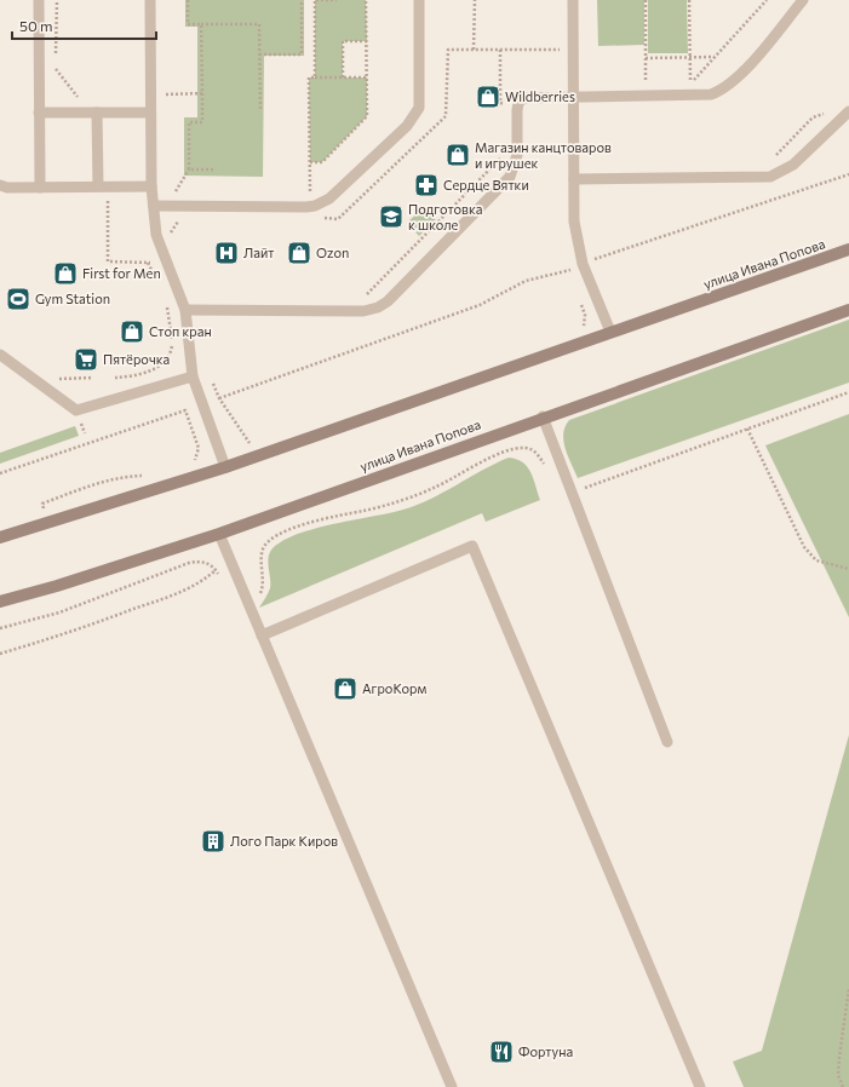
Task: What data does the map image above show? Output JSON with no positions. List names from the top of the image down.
{
  "streets": {
    "main road": ["улица Ивана Попова"]
  },
  "places": {
    "shop": [
      "Wildberries",
      "Магазин канцтоваров и игрушек",
      "Ozon",
      "First for Men",
      "Стоп кран",
      "АгроКорм"
    ],
    "pharmacy": ["Сердце Вятки"],
    "school or university": ["Подготовка к школе"],
    "hospital": ["Лайт"],
    "sports": ["Gym Station"],
    "supermarket": ["Пятёрочка"],
    "building": ["Лого Парк Киров"],
    "restaurant": ["Фортуна"]
  },
  "scale_bar": "50 m"
}
